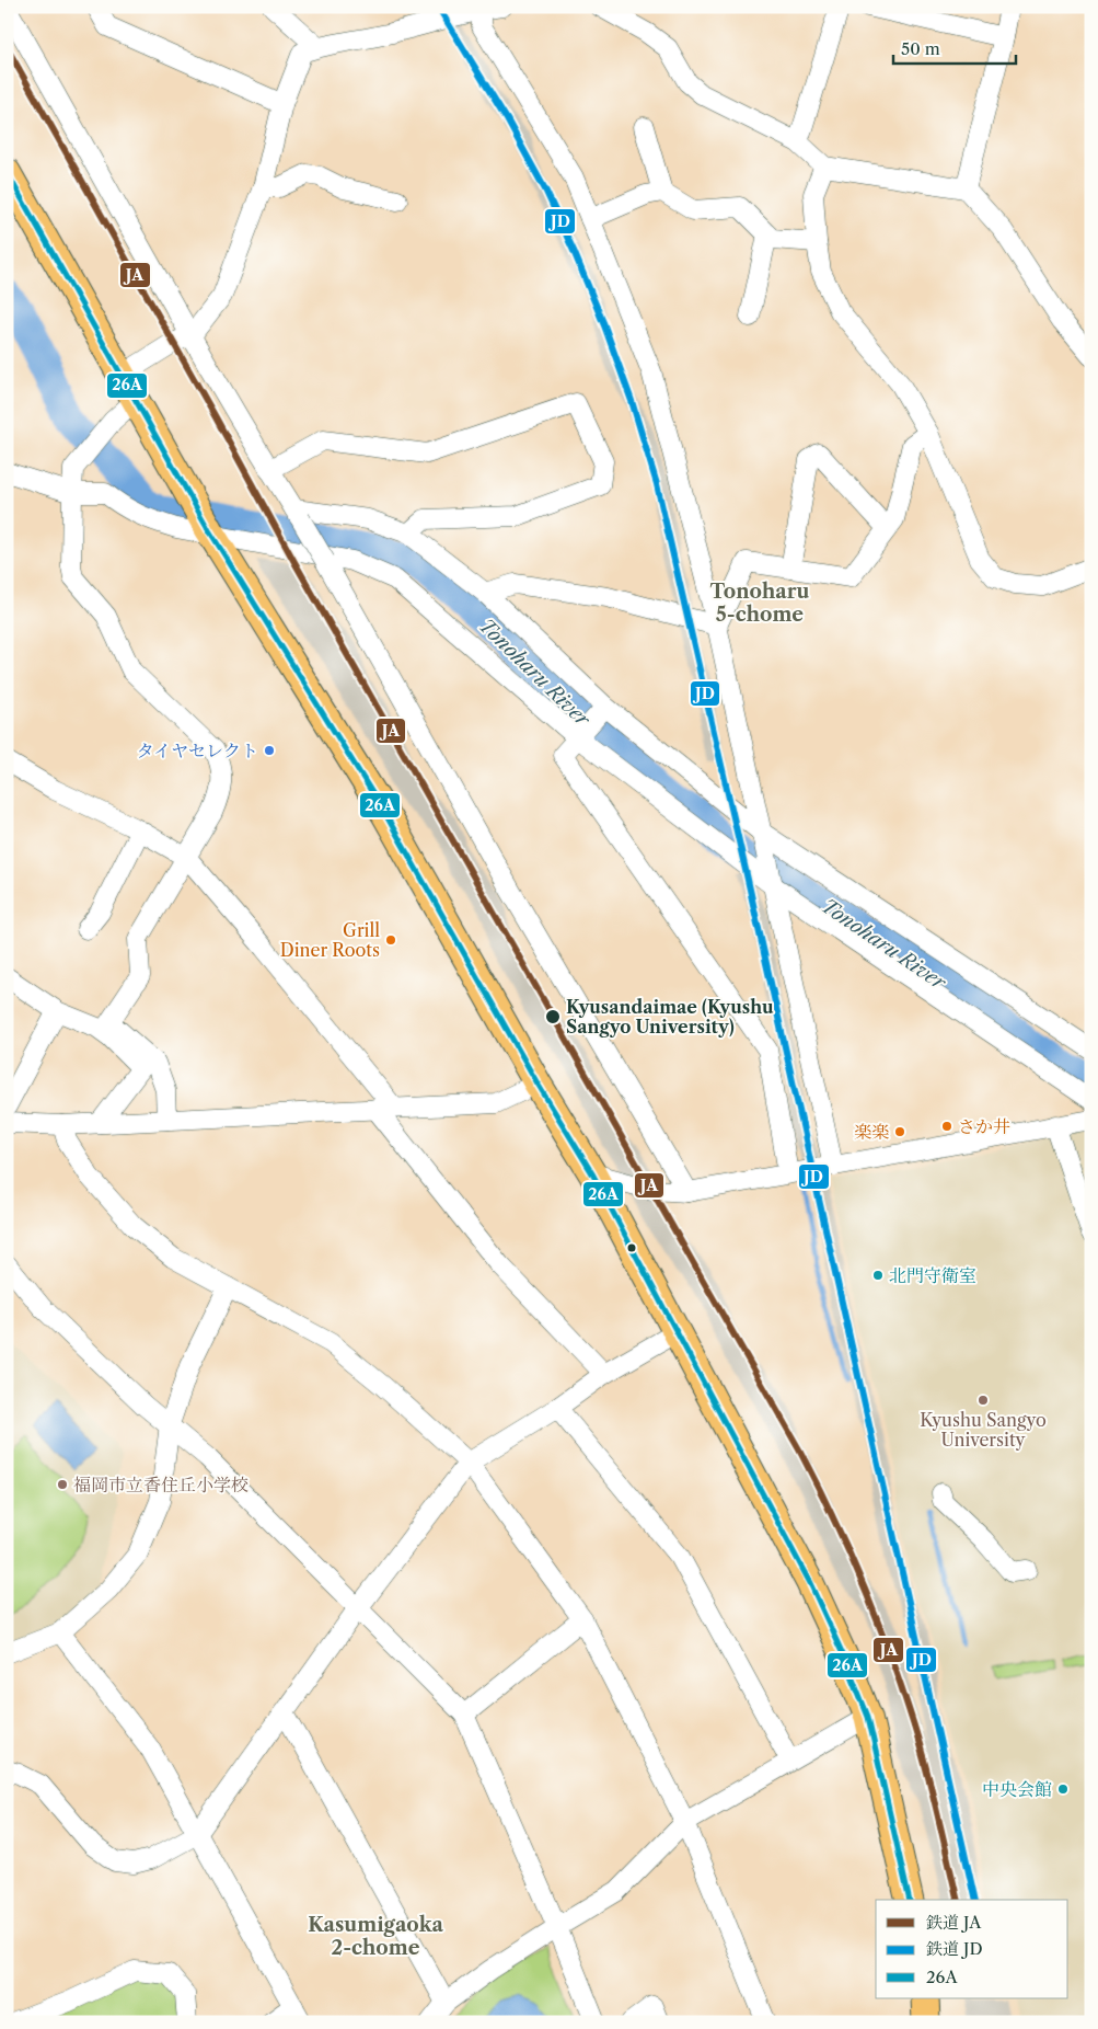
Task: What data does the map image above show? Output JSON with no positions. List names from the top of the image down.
{
  "districts": ["Tonoharu 5-chome", "Kasumigaoka 2-chome"],
  "water": ["Tonoharu River"],
  "places": [
    "タイヤセレクト",
    "Grill Diner Roots",
    "Kyusandaimae (Kyushu Sangyo University)",
    "さか井",
    "楽楽",
    "北門守衛室",
    "Kyushu Sangyo University",
    "福岡市立香住丘小学校",
    "中央会館"
  ],
  "lines": ["rail line JD", "rail line JA", "transit line 26A"],
  "legend": ["鉄道 JA", "鉄道 JD", "26A"],
  "scale_bar": "50 m"
}
